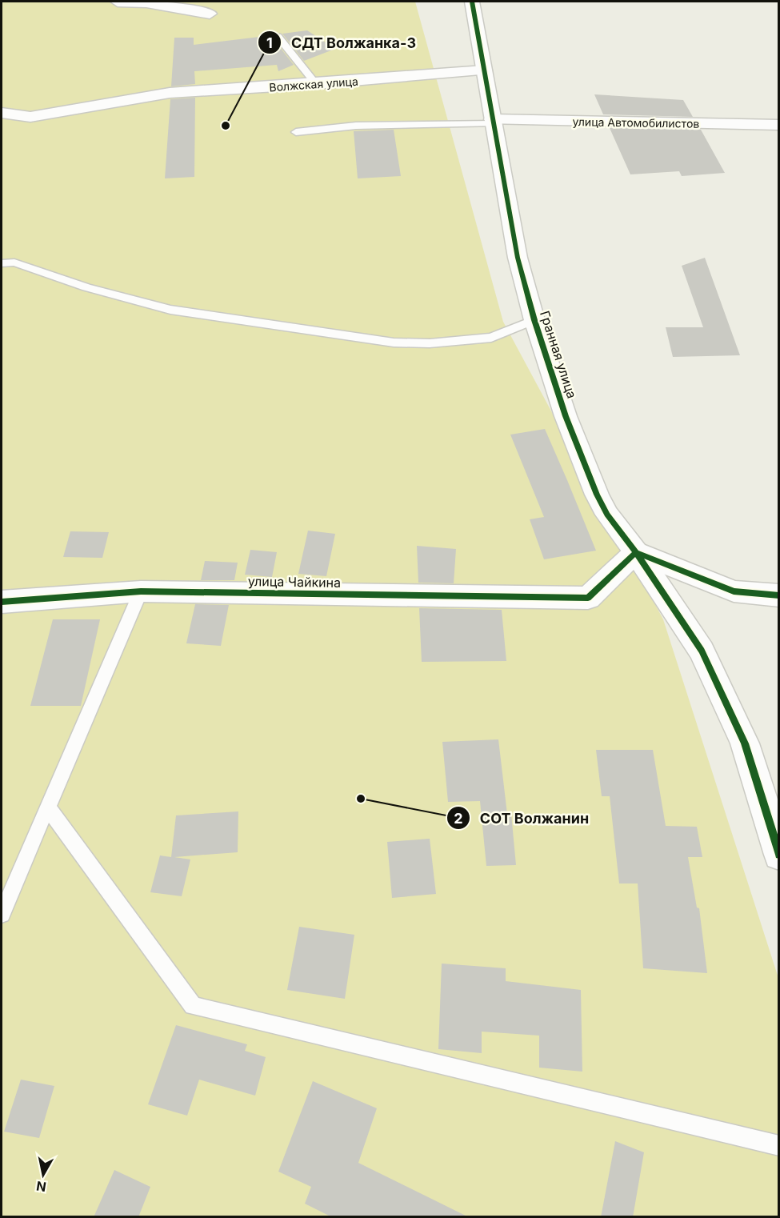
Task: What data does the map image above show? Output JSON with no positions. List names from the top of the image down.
{
  "streets": {
    "street": [
      "Волжская улица",
      "улица Автомобилистов",
      "Гранная улица",
      "улица Чайкина"
    ]
  },
  "crossings": [
    ["Волжская улица", "Гранная улица"],
    ["улица Автомобилистов", "Гранная улица"],
    ["Гранная улица", "улица Чайкина"]
  ],
  "places": ["СДТ Волжанка-3", "СОТ Волжанин"],
  "north": "bottom"
}
